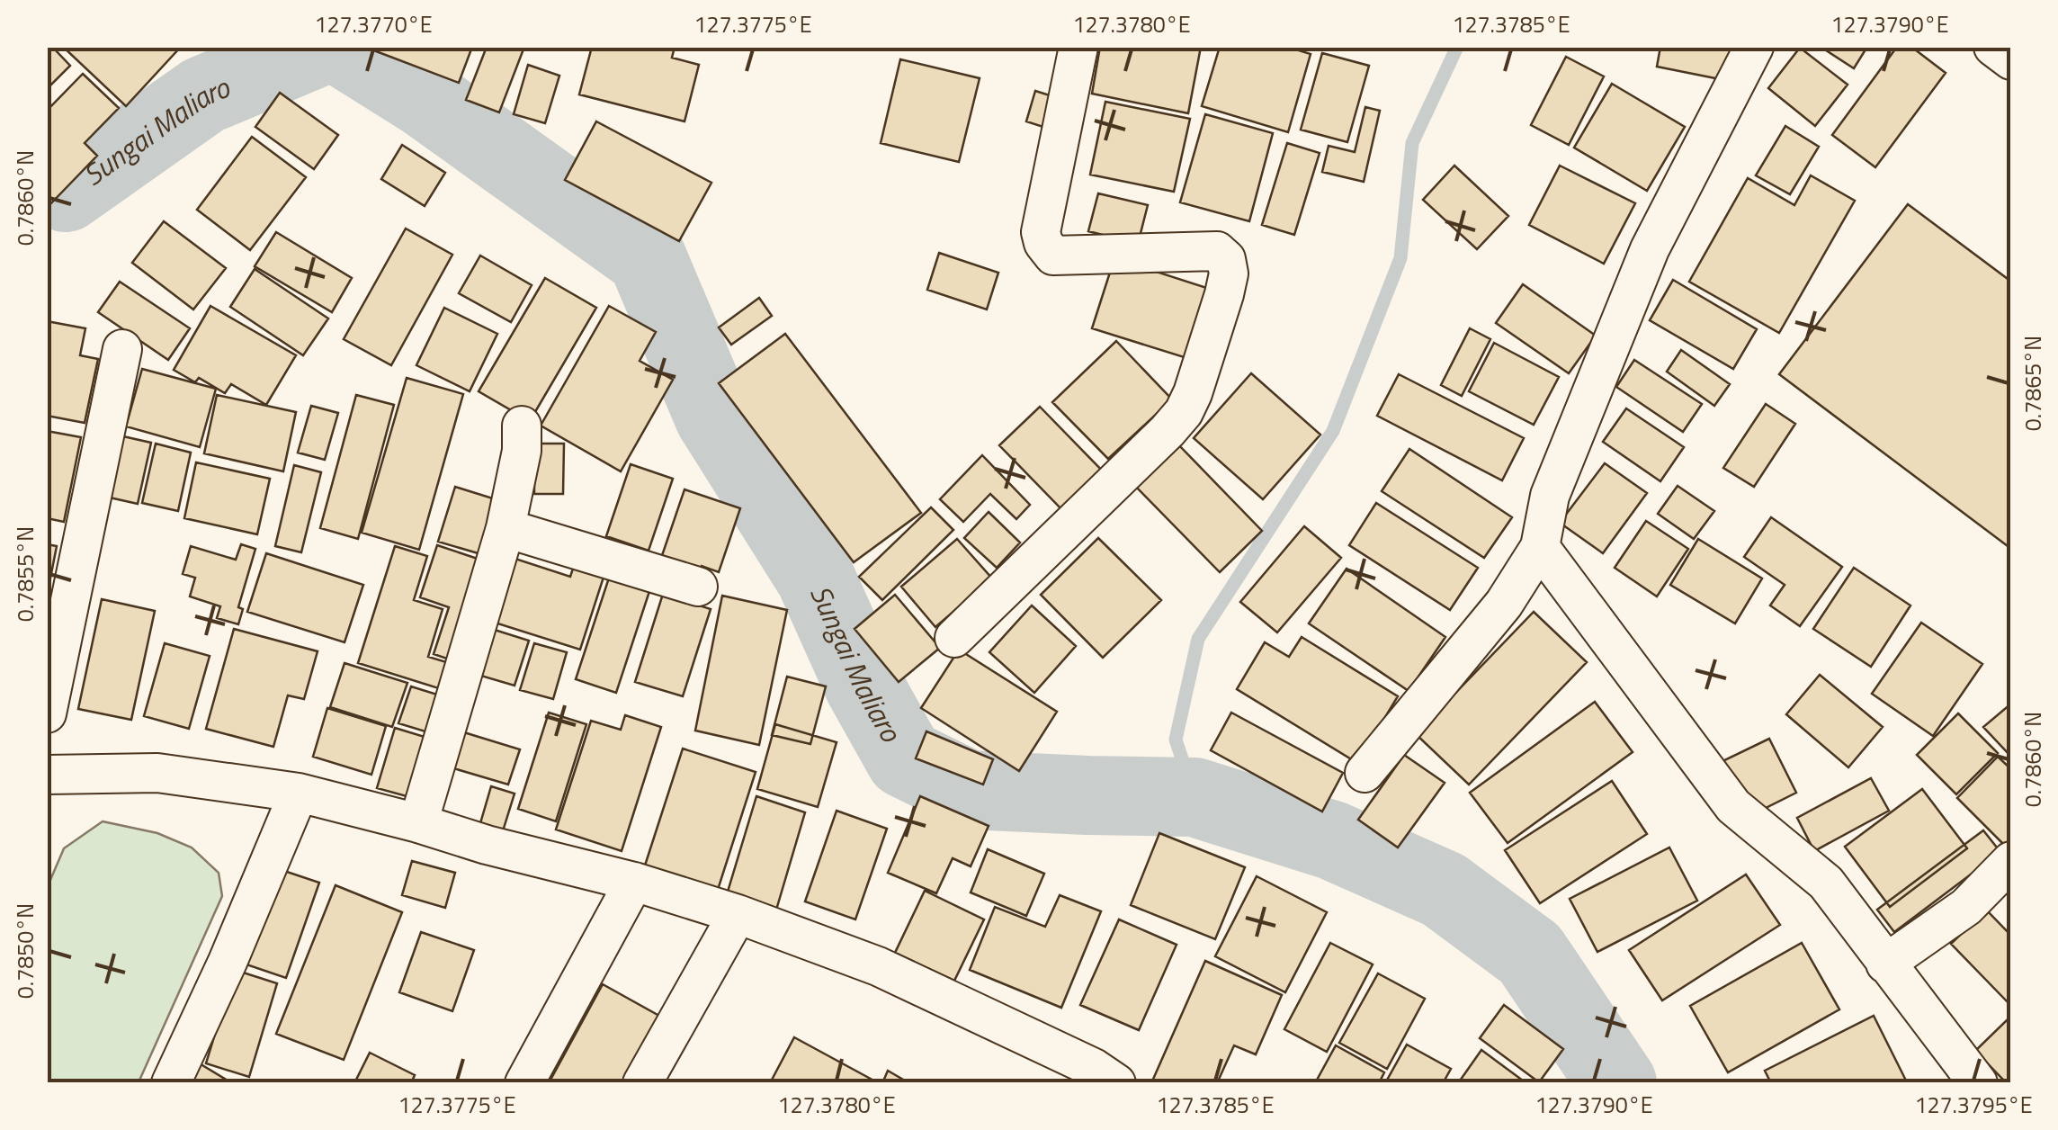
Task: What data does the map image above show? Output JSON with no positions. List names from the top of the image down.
{
  "water": ["Sungai Maliaro"],
  "coordinates": [
    "127.3770°E",
    "127.3775°E",
    "127.3780°E",
    "127.3785°E",
    "127.3790°E",
    "0.7860°N",
    "0.7865°N",
    "0.7855°N",
    "0.7850°N",
    "127.3795°E"
  ]
}
